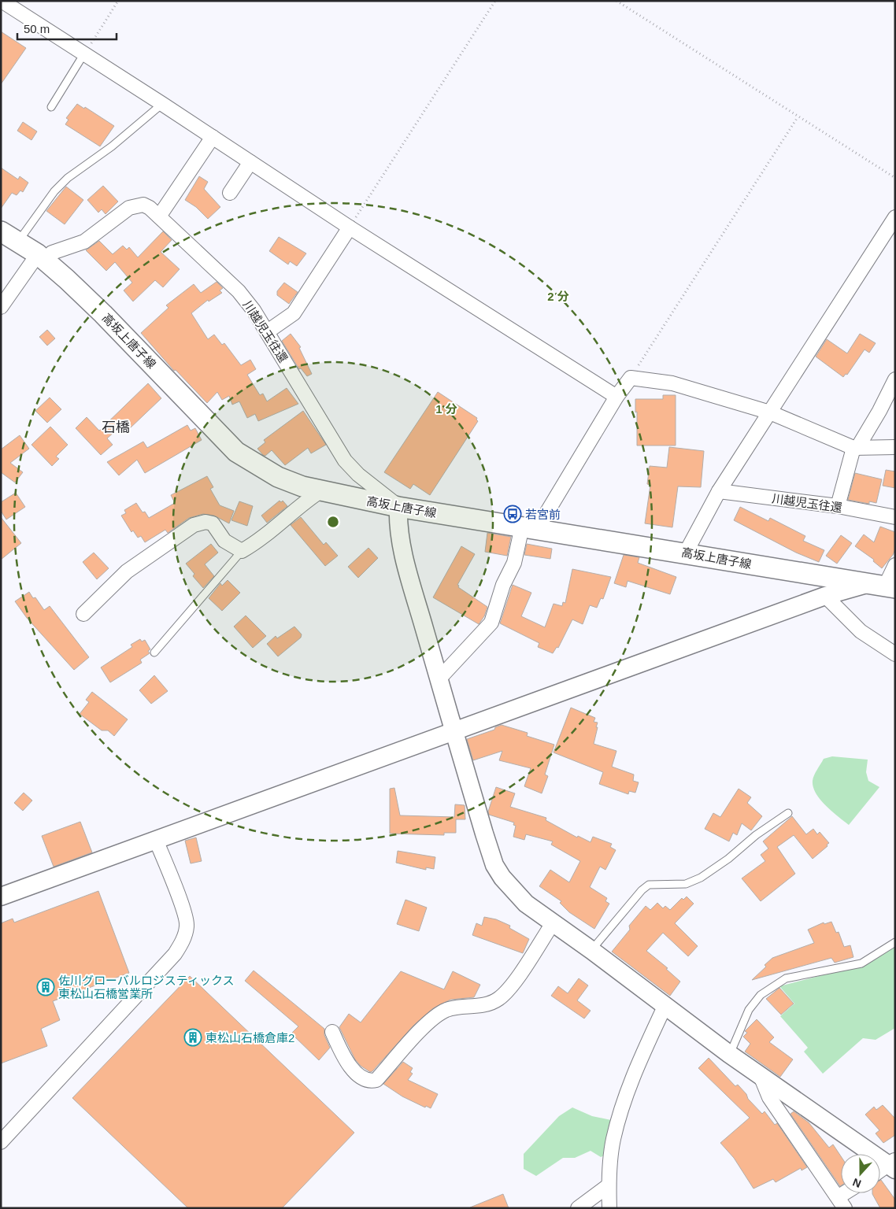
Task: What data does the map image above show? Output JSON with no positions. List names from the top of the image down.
{
  "streets": {
    "main road": ["高坂上唐子線"],
    "street": ["川越児玉往還"]
  },
  "crossings": [
    ["川越児玉往還", "高坂上唐子線"]
  ],
  "districts": ["石橋"],
  "places": {
    "bus stop": ["若宮前"],
    "building": ["佐川グローバルロジスティックス 東松山石橋営業所", "東松山石橋倉庫2"]
  },
  "scale_bar": "50 m",
  "north": "bottom",
  "rings": ["2 分", "1 分"]
}
